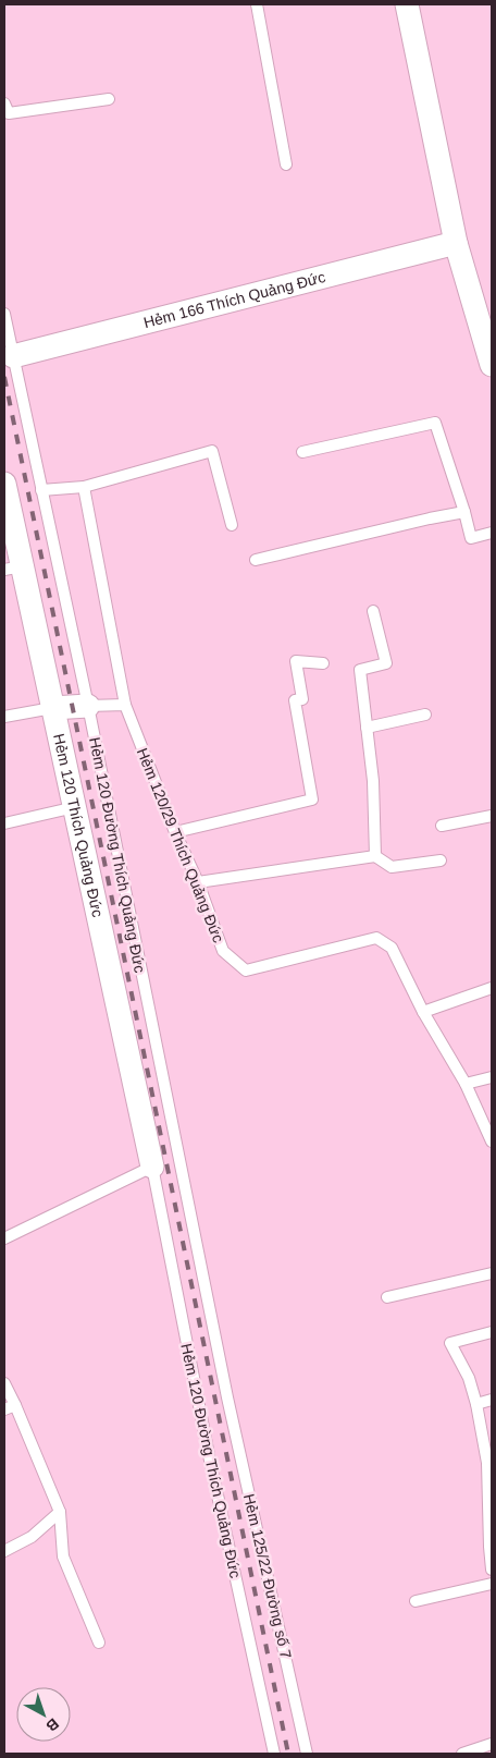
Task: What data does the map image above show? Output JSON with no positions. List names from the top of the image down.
{
  "streets": {
    "street": ["Hẻm 166 Thích Quảng Đức", "Hẻm 120 Thích Quảng Đức"],
    "lane": ["Hẻm 120/29 Thích Quảng Đức", "Hẻm 120 Đường Thích Quảng Đức", "Hẻm 125/22 Đường số 7"]
  },
  "crossings": [
    ["Hẻm 166 Thích Quảng Đức", "Hẻm 120 Đường Thích Quảng Đức"],
    ["Hẻm 120 Thích Quảng Đức", "Hẻm 120 Đường Thích Quảng Đức"],
    ["Hẻm 120 Đường Thích Quảng Đức", "Hẻm 125/22 Đường số 7"]
  ],
  "north": "bottom right"
}
